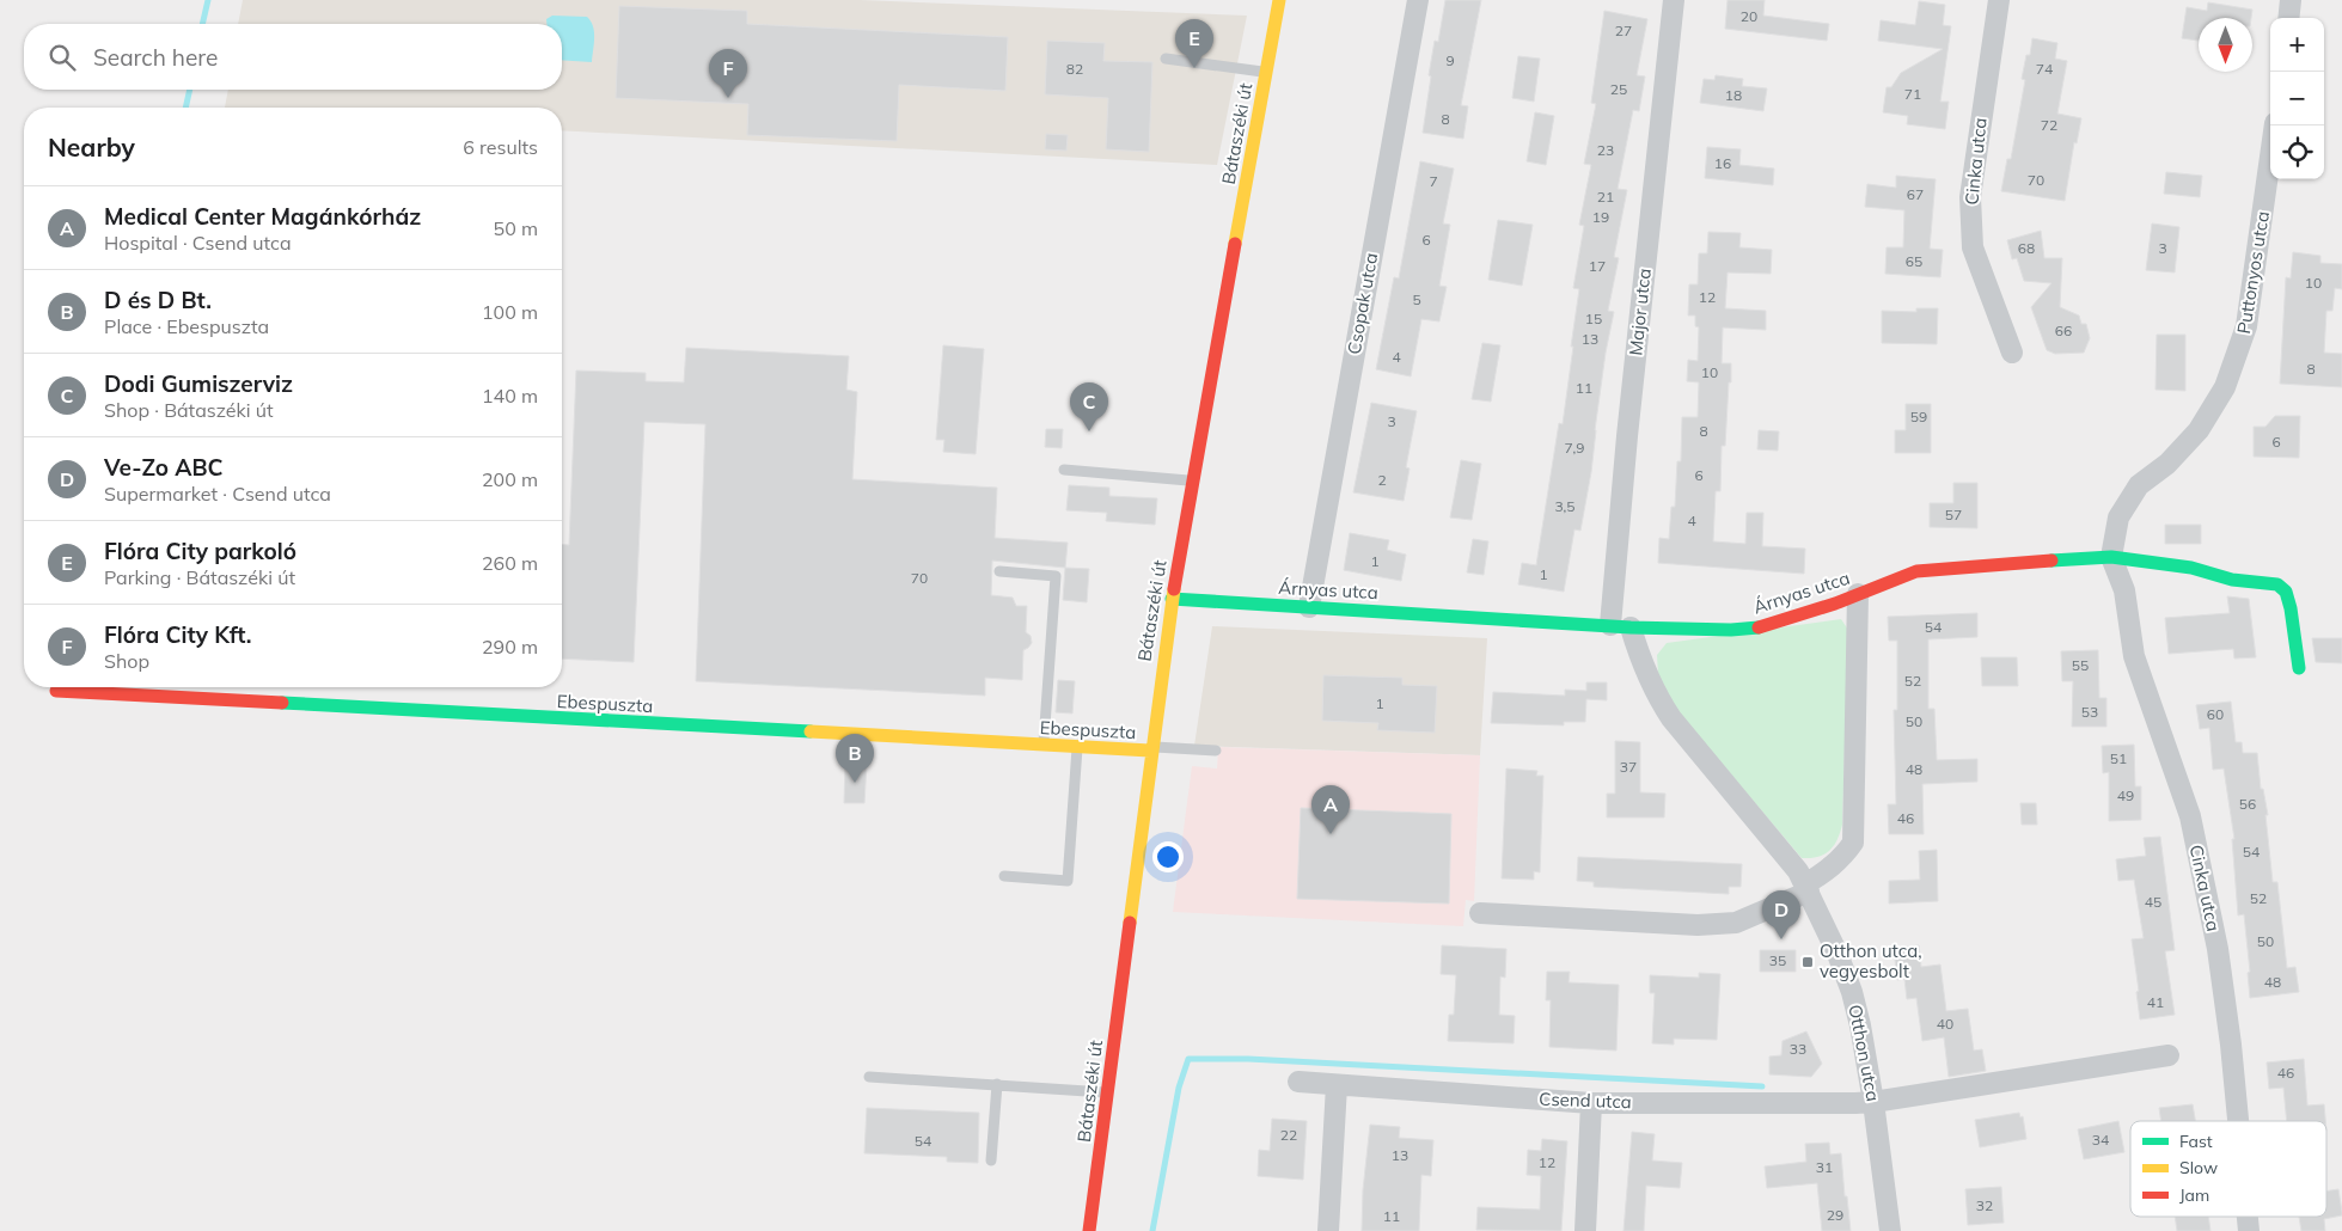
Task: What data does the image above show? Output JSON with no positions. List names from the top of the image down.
{
  "streets": {
    "street": [
      "Bátaszéki út",
      "Cinka utca",
      "Puttonyos utca",
      "Csopak utca",
      "Major utca",
      "Árnyas utca",
      "Ebespuszta",
      "Otthon utca",
      "Csend utca"
    ]
  },
  "crossings": [
    ["Bátaszéki út", "Árnyas utca"],
    ["Bátaszéki út", "Ebespuszta"],
    ["Cinka utca", "Puttonyos utca"],
    ["Cinka utca", "Árnyas utca"],
    ["Puttonyos utca", "Árnyas utca"],
    ["Csopak utca", "Árnyas utca"],
    ["Major utca", "Árnyas utca"],
    ["Major utca", "Otthon utca"],
    ["Árnyas utca", "Otthon utca"],
    ["Otthon utca", "Csend utca"]
  ],
  "places": {
    "transit": ["Otthon utca, vegyesbolt"]
  },
  "house_numbers": [
    "20",
    "27",
    "9",
    "82",
    "74",
    "25",
    "71",
    "18",
    "8",
    "72",
    "23",
    "16",
    "70",
    "7",
    "67",
    "21",
    "19",
    "6",
    "68",
    "3",
    "65",
    "17",
    "10",
    "12",
    "5",
    "15",
    "66",
    "13",
    "4",
    "8",
    "10",
    "11",
    "59",
    "3",
    "8",
    "6",
    "7,9",
    "6",
    "2",
    "3,5",
    "57",
    "4",
    "1",
    "1",
    "70",
    "54",
    "55",
    "52",
    "1",
    "53",
    "60",
    "50",
    "51",
    "37",
    "48",
    "49",
    "56",
    "46",
    "54",
    "52",
    "45",
    "50",
    "35",
    "48",
    "41",
    "40",
    "33",
    "46",
    "22",
    "34",
    "54",
    "13",
    "12",
    "31",
    "32",
    "29",
    "11"
  ],
  "legend": ["Fast", "Slow", "Jam"],
  "north": "bottom",
  "page": {
    "map_buttons": ["+", "−"],
    "pins": [
      "E",
      "F",
      "C",
      "B",
      "A",
      "D"
    ],
    "search": "Search here",
    "heading": ["Nearby", "6 results"],
    "list": [
      {
        "mark": "A",
        "name": "Medical Center Magánkórház",
        "note": "Hospital · Csend utca",
        "value": "50 m"
      },
      {
        "mark": "B",
        "name": "D és D Bt.",
        "note": "Place · Ebespuszta",
        "value": "100 m"
      },
      {
        "mark": "C",
        "name": "Dodi Gumiszerviz",
        "note": "Shop · Bátaszéki út",
        "value": "140 m"
      },
      {
        "mark": "D",
        "name": "Ve-Zo ABC",
        "note": "Supermarket · Csend utca",
        "value": "200 m"
      },
      {
        "mark": "E",
        "name": "Flóra City parkoló",
        "note": "Parking · Bátaszéki út",
        "value": "260 m"
      },
      {
        "mark": "F",
        "name": "Flóra City Kft.",
        "note": "Shop",
        "value": "290 m"
      }
    ]
  }
}
